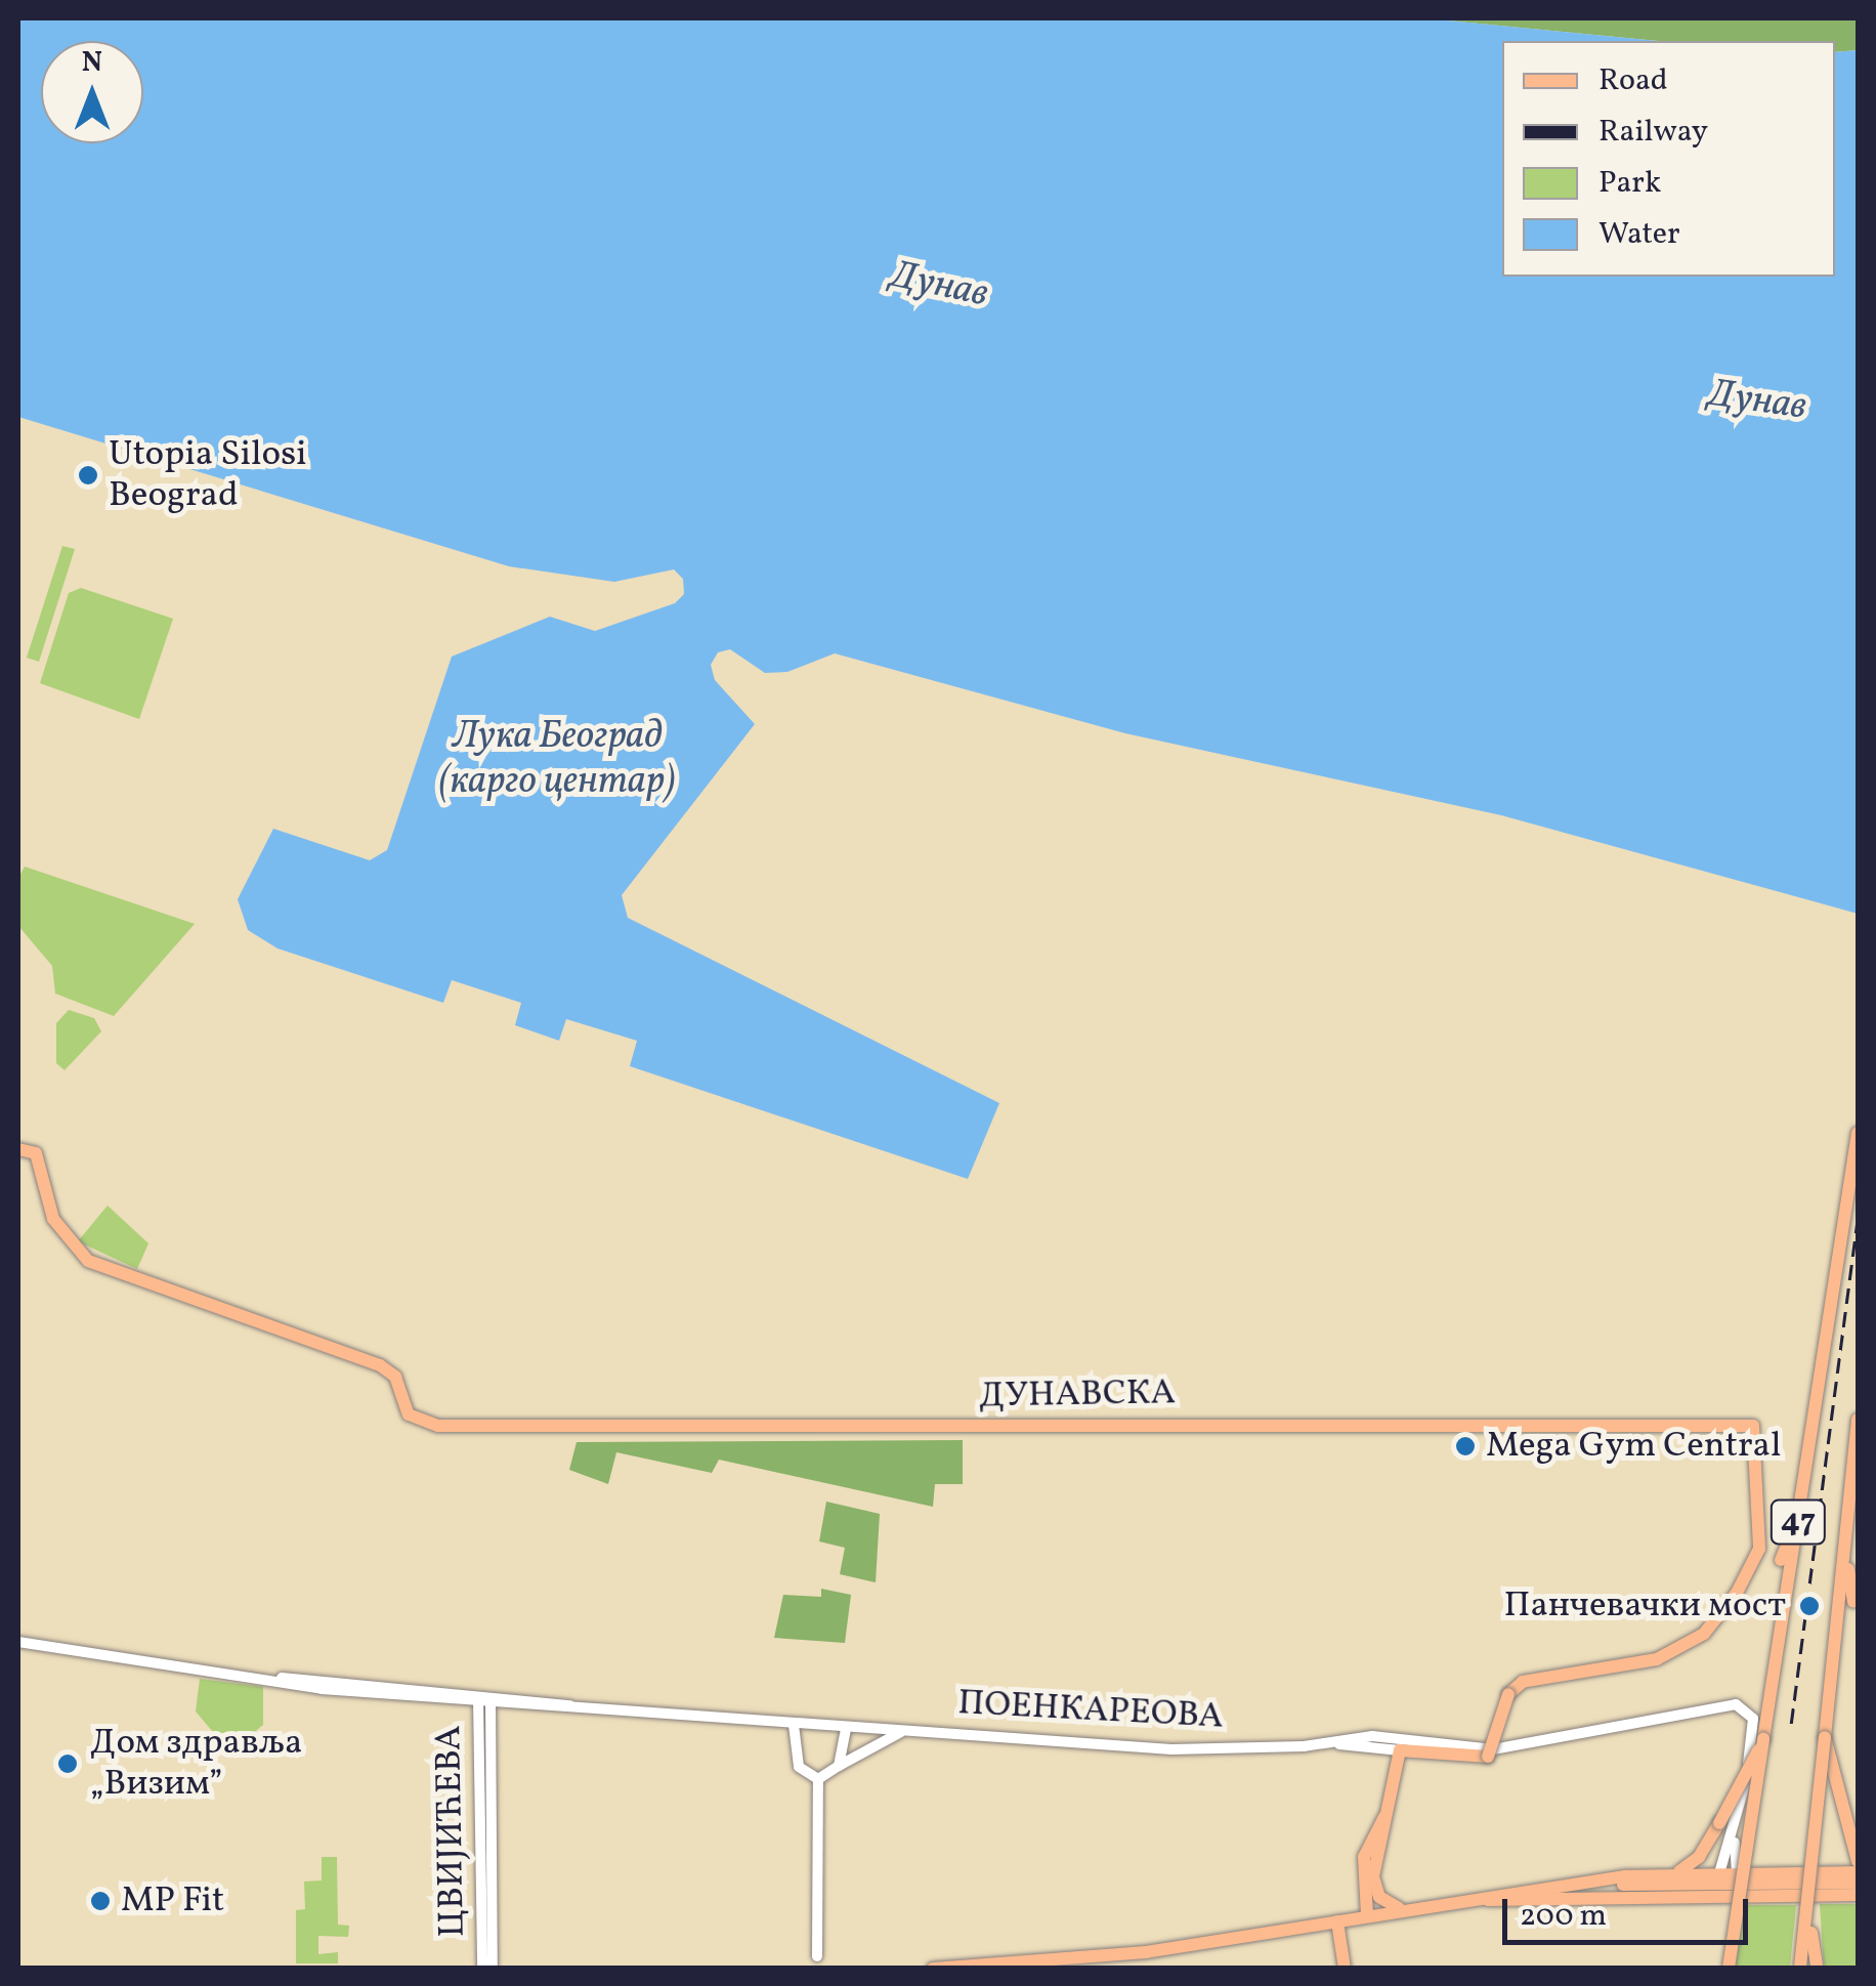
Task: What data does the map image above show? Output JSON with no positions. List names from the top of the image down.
{
  "streets": {
    "main road": ["ДУНАВСКА", "47", "ПОЕНКАРЕОВА"],
    "street": ["ЦВИЈИЋЕВА"]
  },
  "crossings": [
    ["ДУНАВСКА", "ПОЕНКАРЕОВА"],
    ["ПОЕНКАРЕОВА", "ЦВИЈИЋЕВА"]
  ],
  "water": ["Дунав", "Лука Београд (карго центар)"],
  "places": [
    "Utopia Silosi Beograd",
    "Mega Gym Central",
    "Панчевачки мост",
    "Дом здравља „Визим”",
    "MP Fit"
  ],
  "legend": [
    "Road",
    "Railway",
    "Park",
    "Water"
  ],
  "scale_bar": "200 m",
  "north": "top"
}
